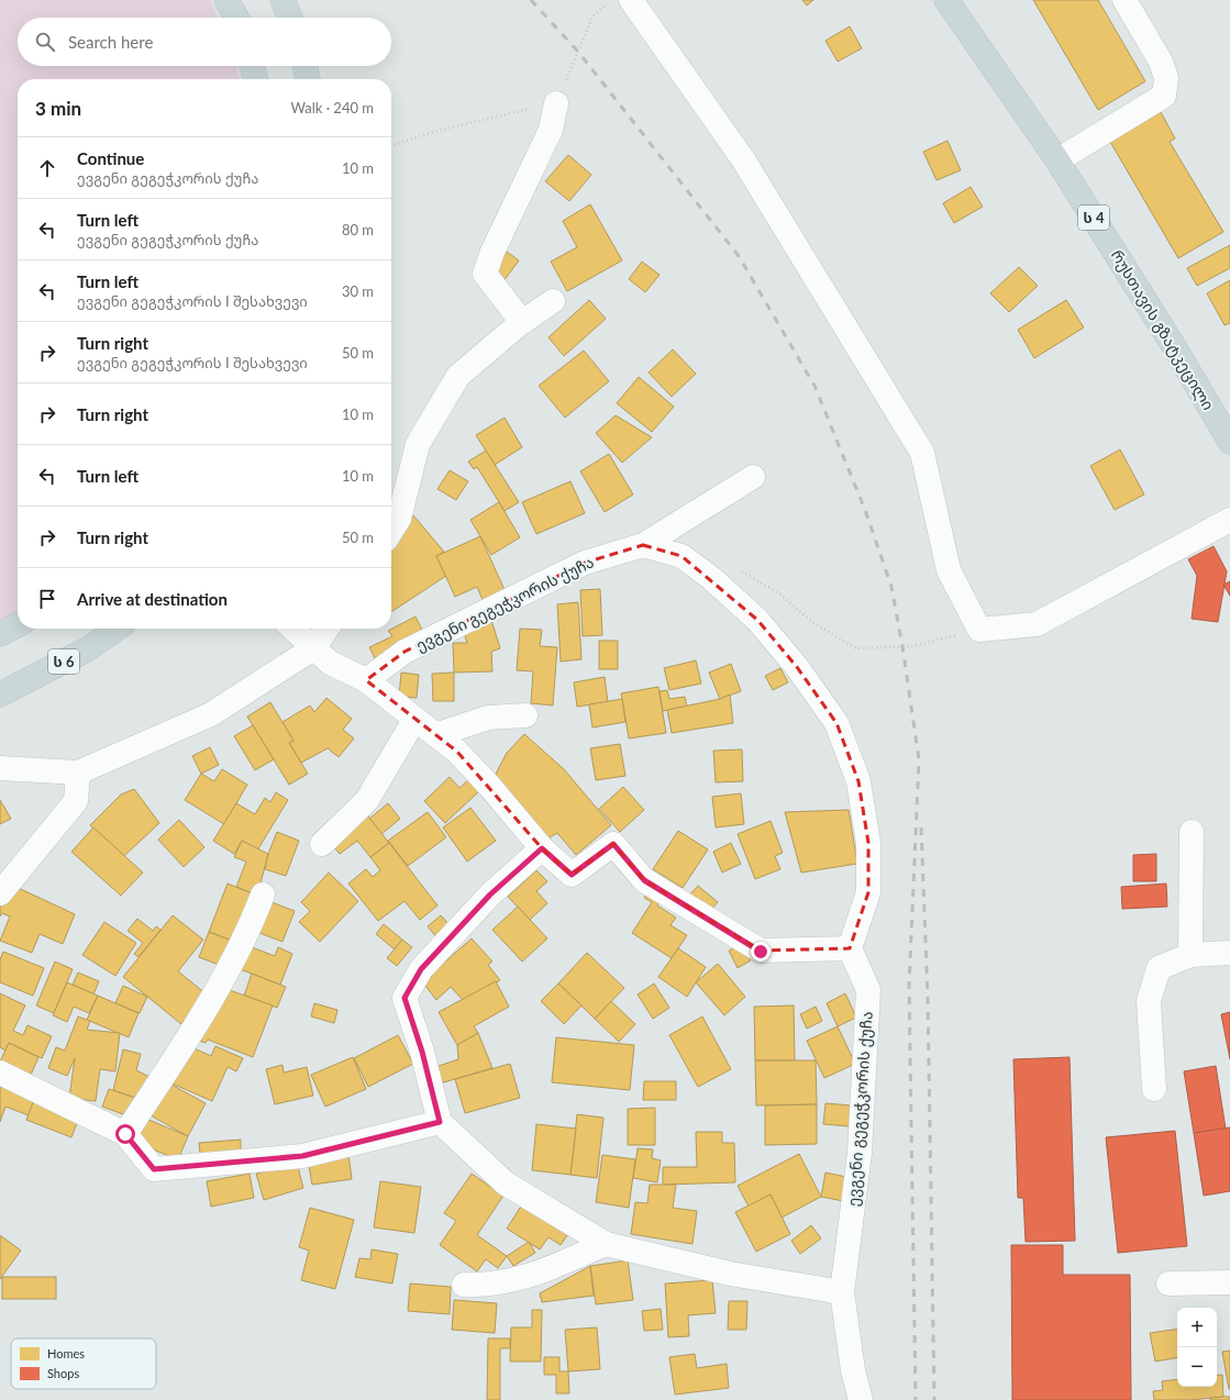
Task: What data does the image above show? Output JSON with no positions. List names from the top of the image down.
{
  "streets": {
    "highway": ["ს 4", "რუსთავის გზატკეცილი", "ს 6"],
    "street": ["ევგენი გეგეჭკორის ქუჩა"]
  },
  "legend": ["Homes", "Shops"],
  "page": {
    "search": "Search here",
    "heading": ["3 min", "Walk · 240 m"],
    "list": [
      ["Continue", "ევგენი გეგეჭკორის ქუჩა", "10 m"],
      ["Turn left", "ევგენი გეგეჭკორის ქუჩა", "80 m"],
      ["Turn left", "ევგენი გეგეჭკორის I შესახვევი", "30 m"],
      ["Turn right", "ევგენი გეგეჭკორის I შესახვევი", "50 m"],
      ["Turn right", "10 m"],
      ["Turn left", "10 m"],
      ["Turn right", "50 m"],
      "Arrive at destination"
    ],
    "map_buttons": ["+", "−"]
  }
}
